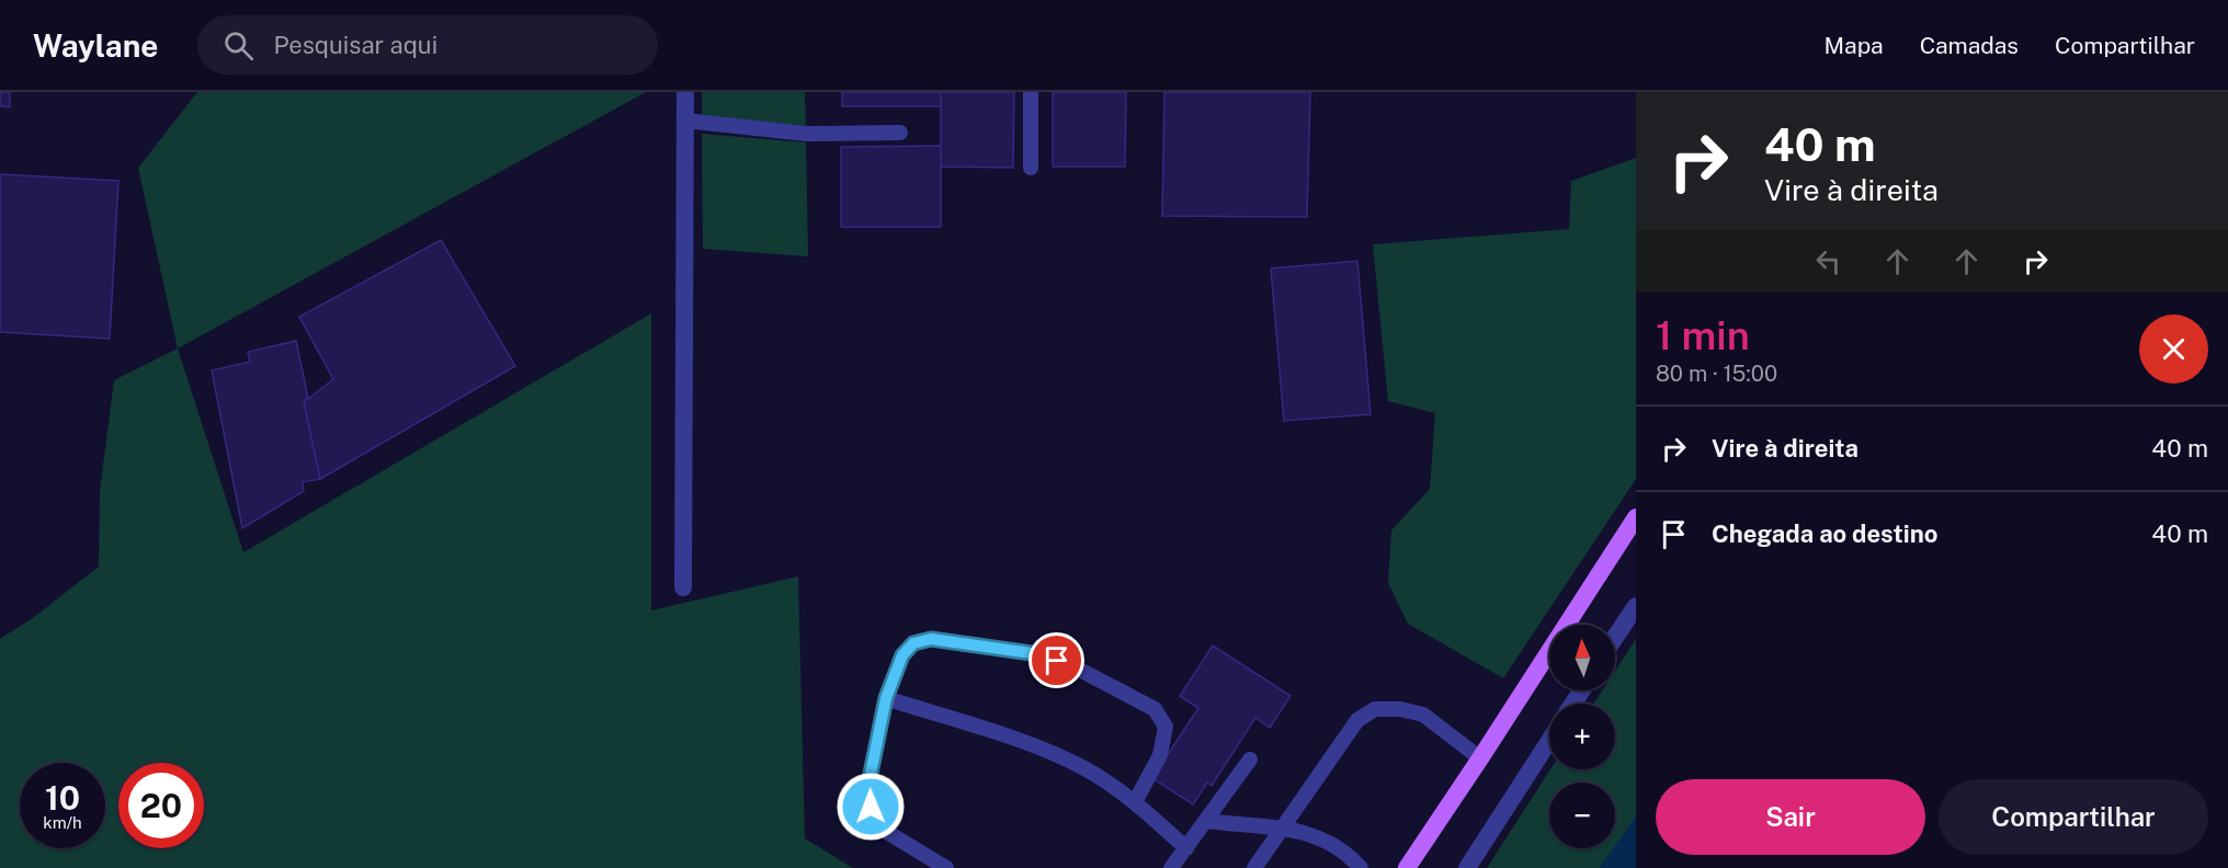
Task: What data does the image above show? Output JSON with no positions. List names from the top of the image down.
{
  "north": "top",
  "page": {
    "header": "Waylane",
    "search": "Pesquisar aqui",
    "nav": ["Mapa", "Camadas", "Compartilhar"],
    "turn": ["40 m", "Vire à direita"],
    "heading": ["1 min", "80 m · 15:00"],
    "list": [
      {
        "name": "Vire à direita",
        "value": "40 m"
      },
      {
        "name": "Chegada ao destino",
        "value": "40 m"
      }
    ],
    "map_buttons": ["+", "−"],
    "speed": "10 km/h",
    "limit": "20",
    "buttons": ["Sair", "Compartilhar"]
  }
}
